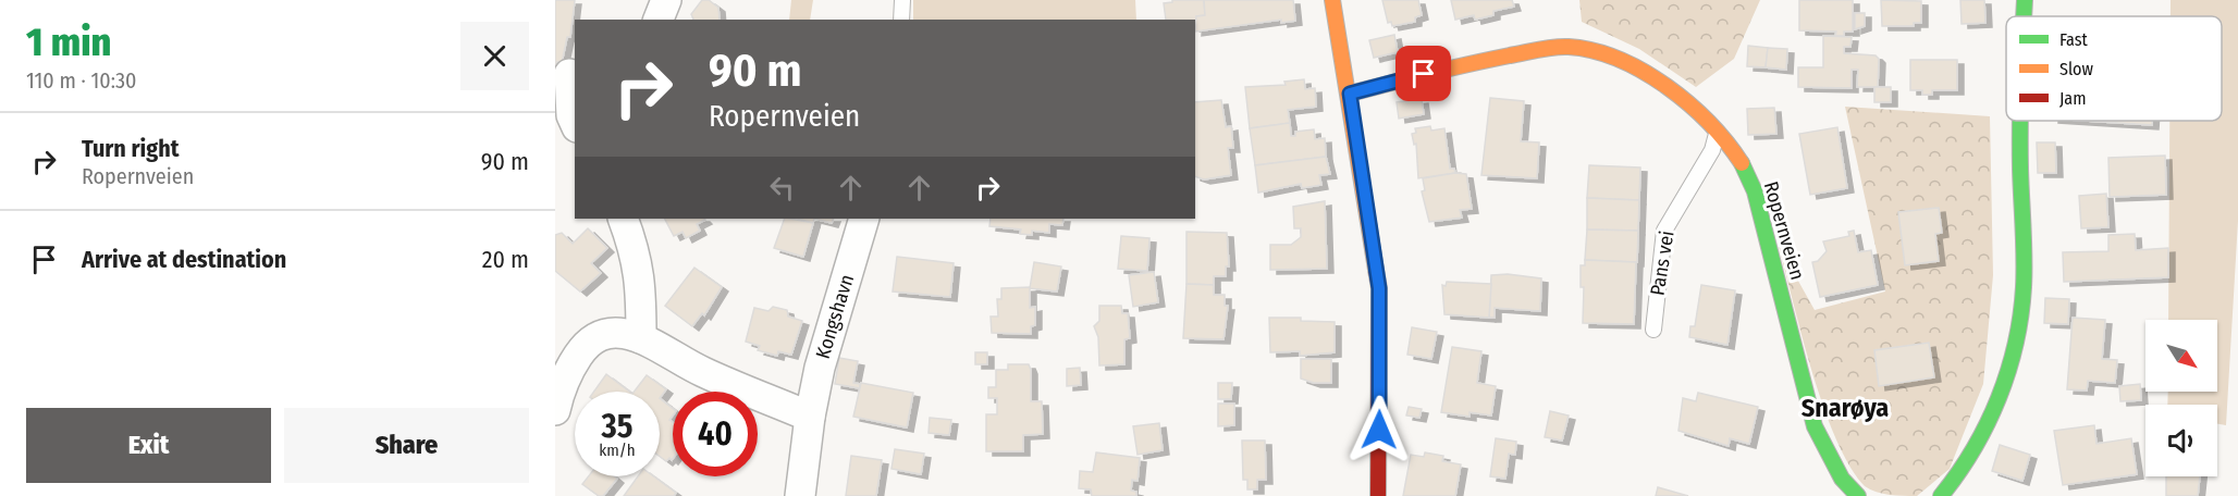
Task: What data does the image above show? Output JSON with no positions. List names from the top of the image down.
{
  "streets": {
    "street": ["Ropernveien", "Kongshavn"],
    "lane": ["Pans vei"]
  },
  "crossings": [
    ["Ropernveien", "Pans vei"]
  ],
  "districts": ["Snarøya"],
  "legend": ["Fast", "Slow", "Jam"],
  "north": "bottom right",
  "page": {
    "heading": ["1 min", "110 m · 10:30"],
    "turn": ["90 m", "Ropernveien"],
    "list": [
      {
        "name": "Turn right",
        "note": "Ropernveien",
        "value": "90 m"
      },
      {
        "name": "Arrive at destination",
        "value": "20 m"
      }
    ],
    "speed": "35 km/h",
    "limit": "40",
    "buttons": ["Exit", "Share"]
  }
}
